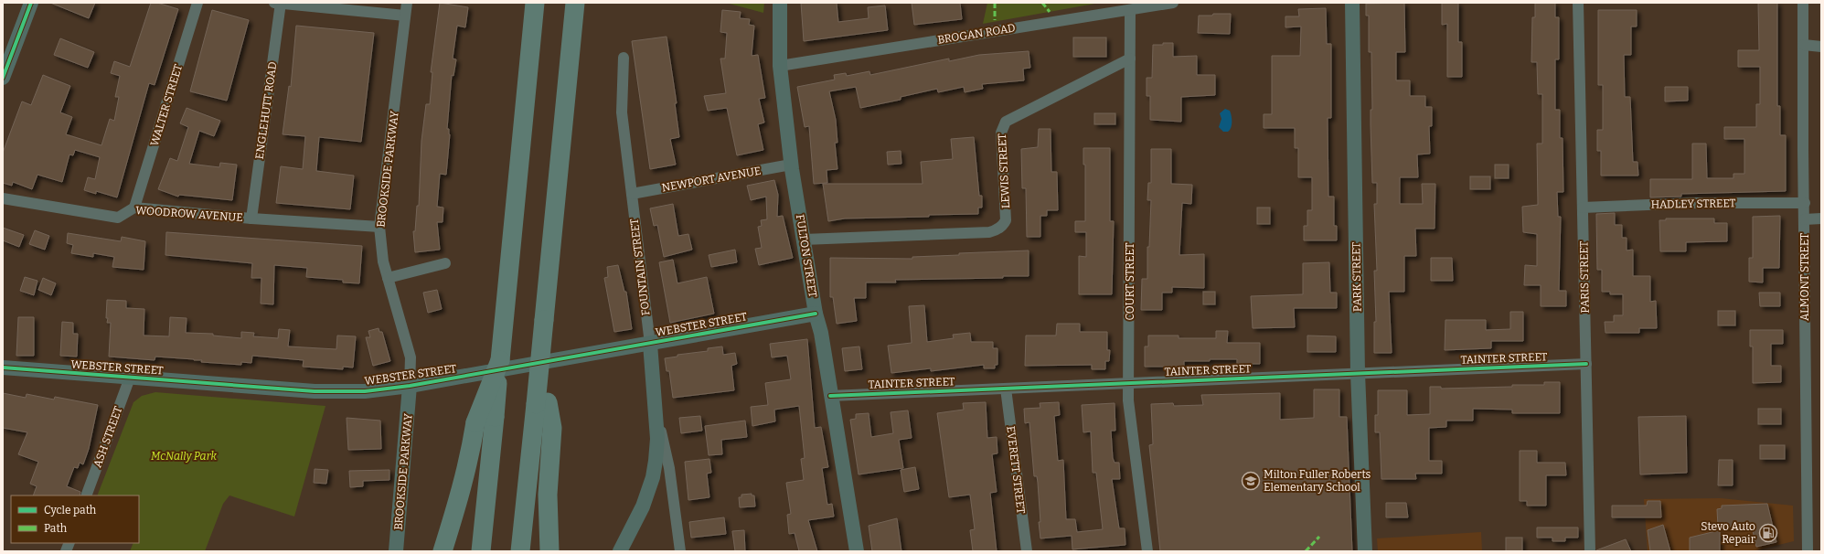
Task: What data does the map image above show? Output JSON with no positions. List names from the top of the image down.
{
  "streets": {
    "street": [
      "BROGAN ROAD",
      "WALTER STREET",
      "ENGLEHUTT ROAD",
      "BROOKSIDE PARKWAY",
      "LEWIS STREET",
      "NEWPORT AVENUE",
      "HADLEY STREET",
      "WOODROW AVENUE",
      "FULTON STREET",
      "FOUNTAIN STREET",
      "PARK STREET",
      "PARIS STREET",
      "ALMONT STREET",
      "COURT STREET",
      "WEBSTER STREET",
      "TAINTER STREET",
      "ASH STREET",
      "EVERETT STREET"
    ]
  },
  "crossings": [
    ["BROGAN ROAD", "FULTON STREET"],
    ["BROGAN ROAD", "COURT STREET"],
    ["WALTER STREET", "WOODROW AVENUE"],
    ["ENGLEHUTT ROAD", "WOODROW AVENUE"],
    ["BROOKSIDE PARKWAY", "WOODROW AVENUE"],
    ["BROOKSIDE PARKWAY", "WEBSTER STREET"],
    ["LEWIS STREET", "FULTON STREET"],
    ["LEWIS STREET", "COURT STREET"],
    ["NEWPORT AVENUE", "FULTON STREET"],
    ["NEWPORT AVENUE", "FOUNTAIN STREET"],
    ["HADLEY STREET", "PARIS STREET"],
    ["HADLEY STREET", "ALMONT STREET"],
    ["FULTON STREET", "WEBSTER STREET"],
    ["FULTON STREET", "TAINTER STREET"],
    ["FOUNTAIN STREET", "WEBSTER STREET"],
    ["PARK STREET", "TAINTER STREET"],
    ["PARIS STREET", "TAINTER STREET"],
    ["COURT STREET", "TAINTER STREET"],
    ["WEBSTER STREET", "ASH STREET"],
    ["TAINTER STREET", "EVERETT STREET"]
  ],
  "parks": ["McNally Park"],
  "places": {
    "school or university": ["Milton Fuller Roberts Elementary School"],
    "fuel station": ["Stevo Auto Repair"]
  },
  "legend": ["Cycle path", "Path"]
}
